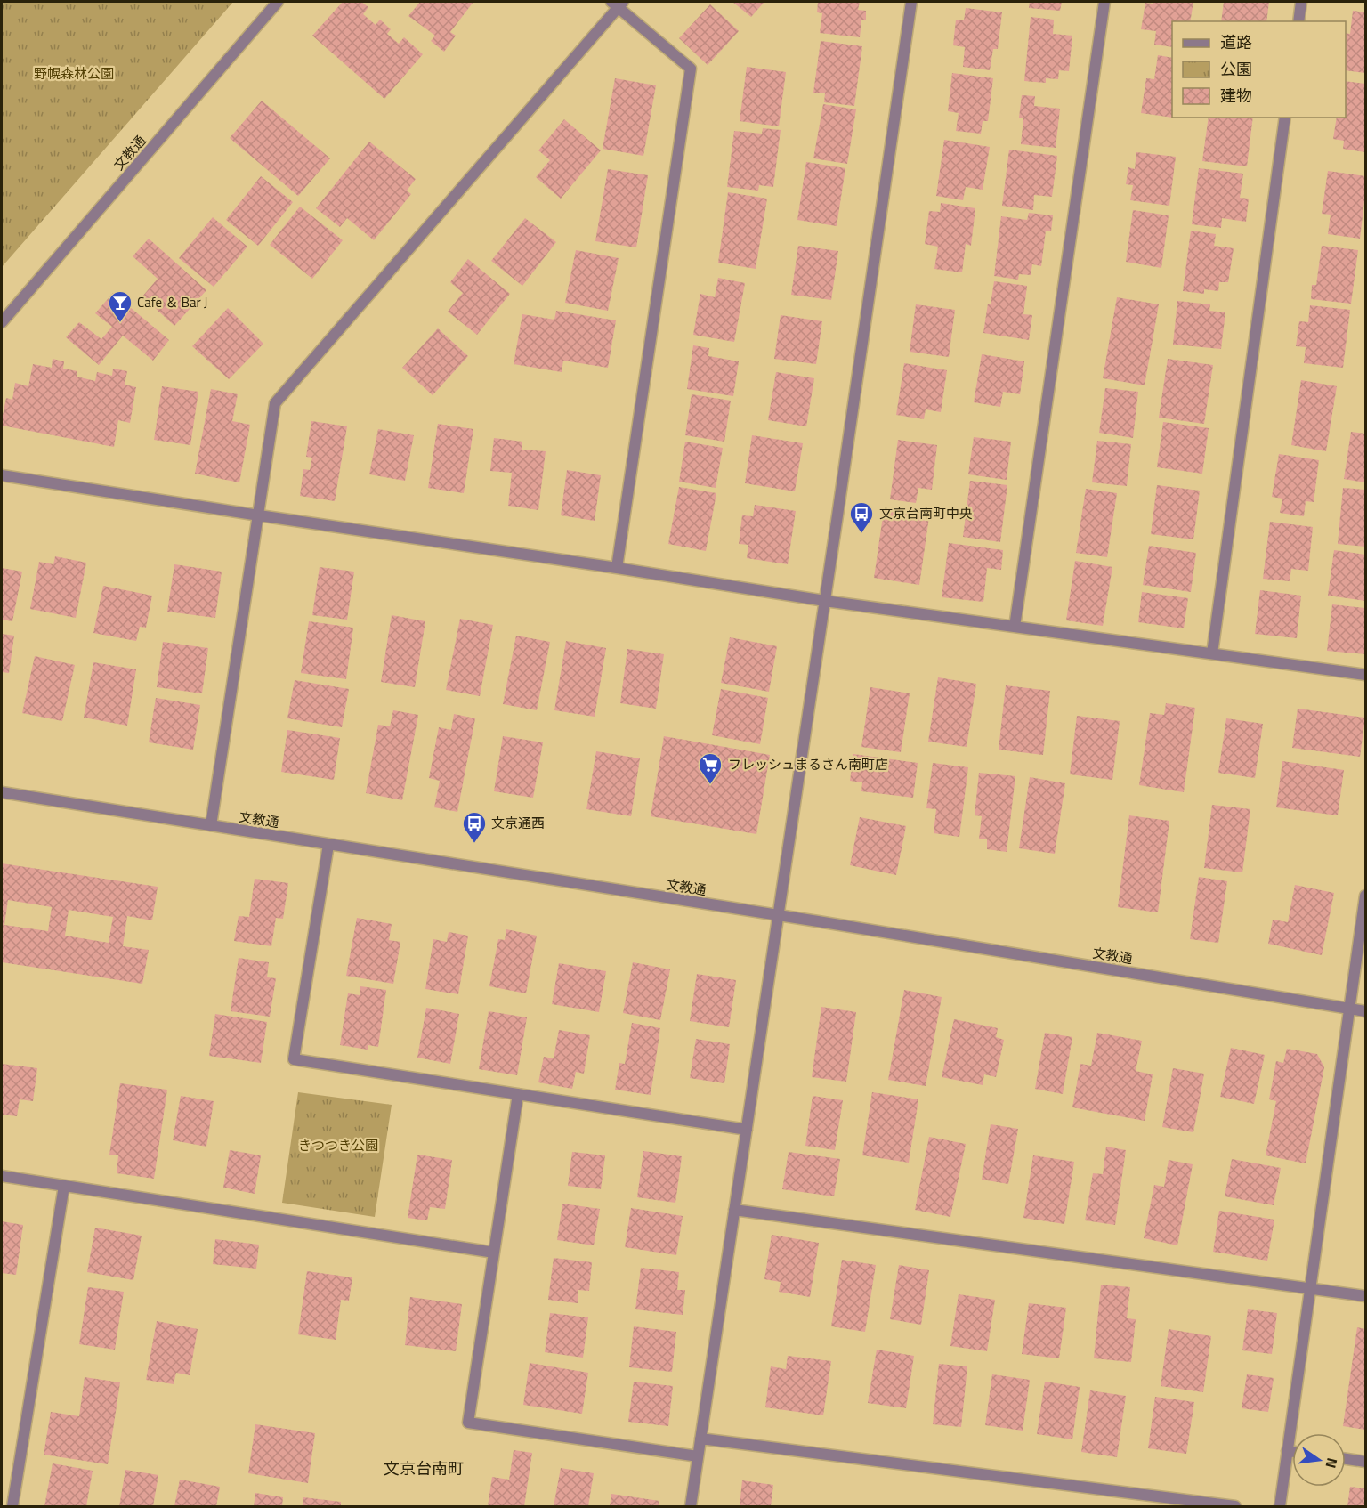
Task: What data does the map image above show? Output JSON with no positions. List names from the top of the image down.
{
  "streets": {
    "street": ["文教通"]
  },
  "districts": ["文京台南町"],
  "parks": ["野幌森林公園", "きつつき公園"],
  "places": {
    "bar": ["Cafe ＆ Bar J"],
    "bus stop": ["文京台南町中央", "文京通西"],
    "supermarket": ["フレッシュまるさん南町店"]
  },
  "legend": ["道路", "公園", "建物"],
  "north": "right"
}
